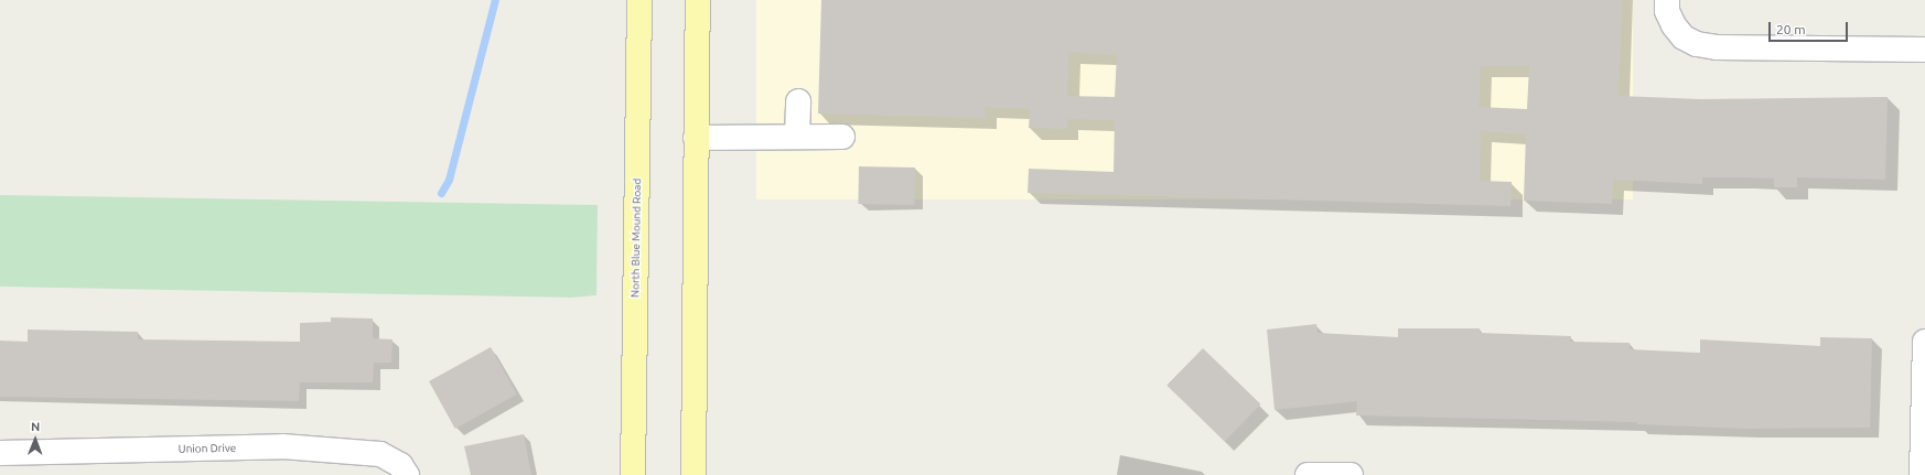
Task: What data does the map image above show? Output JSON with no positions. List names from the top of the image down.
{
  "streets": {
    "main road": ["North Blue Mound Road"],
    "street": ["Union Drive"]
  },
  "scale_bar": "20 m",
  "north": "top"
}
